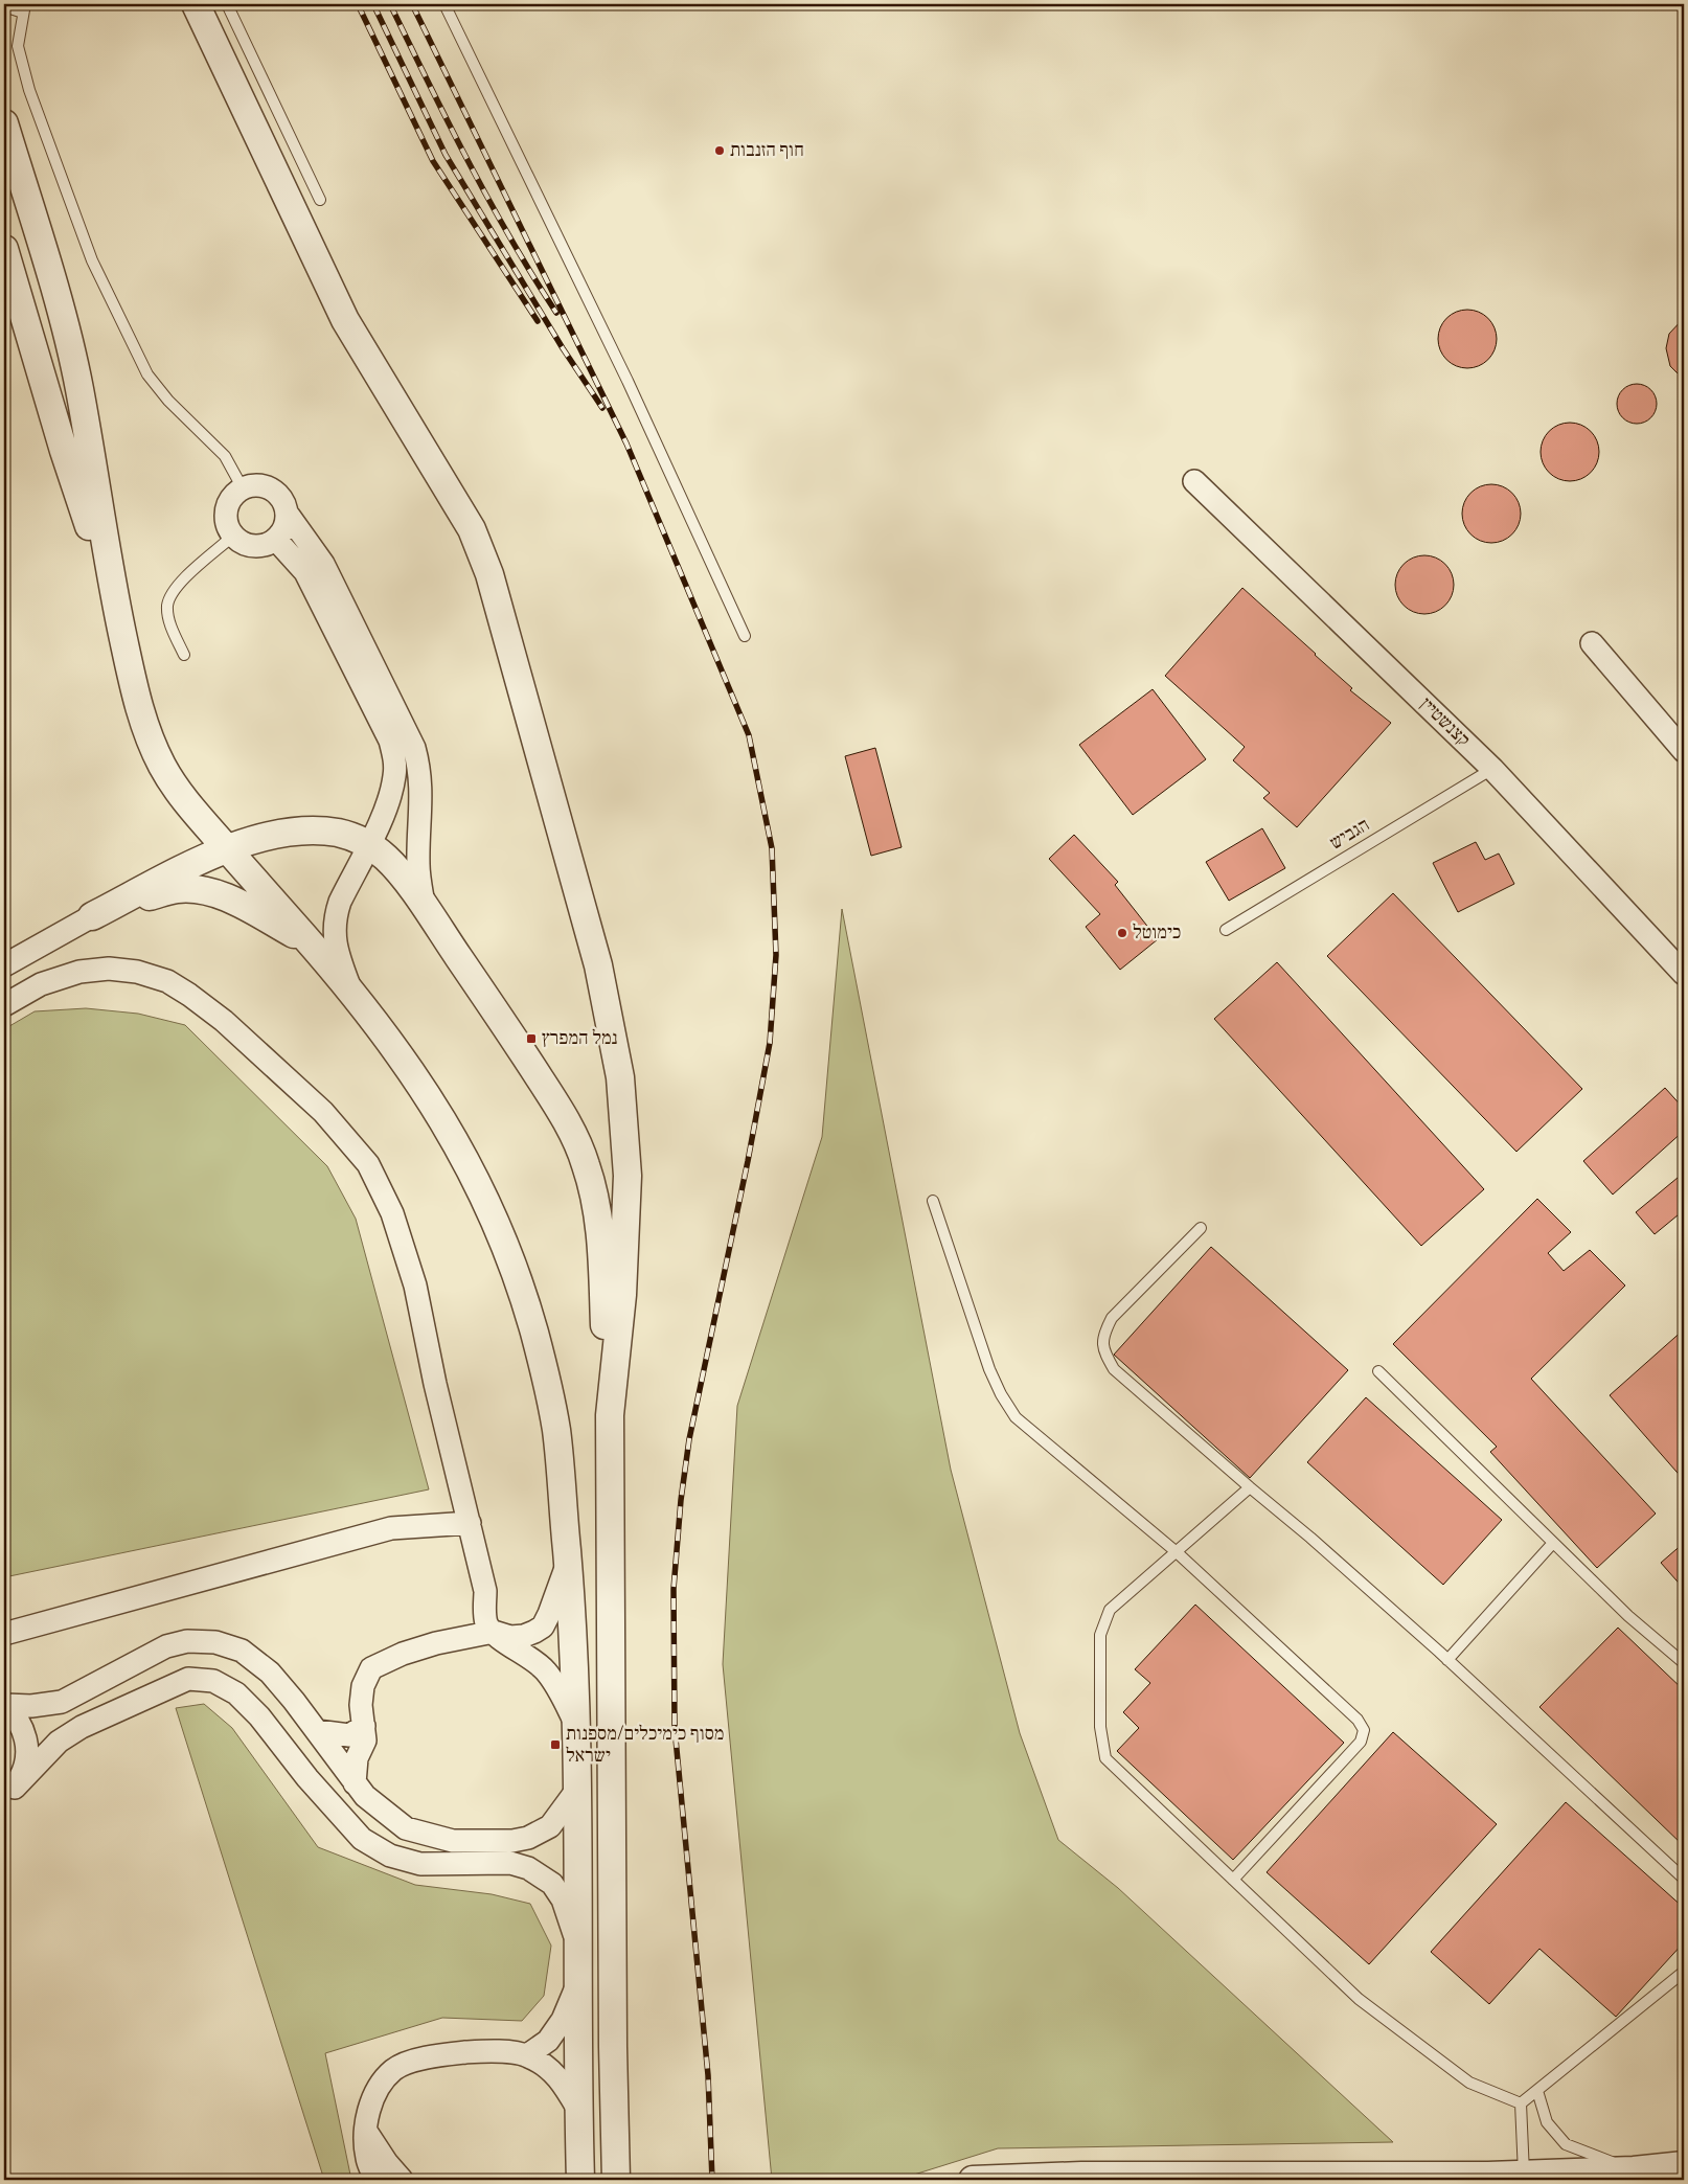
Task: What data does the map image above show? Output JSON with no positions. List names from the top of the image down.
{
  "streets": {
    "street": ["קצנשטיין"],
    "lane": ["הגביש"]
  },
  "crossings": [
    ["קצנשטיין", "הגביש"]
  ],
  "places": {
    "other": ["חוף הזנבות", "כימוטל"],
    "transit": ["נמל המפרץ", "מסוף כימיכלים/מספנות ישראל"]
  }
}
